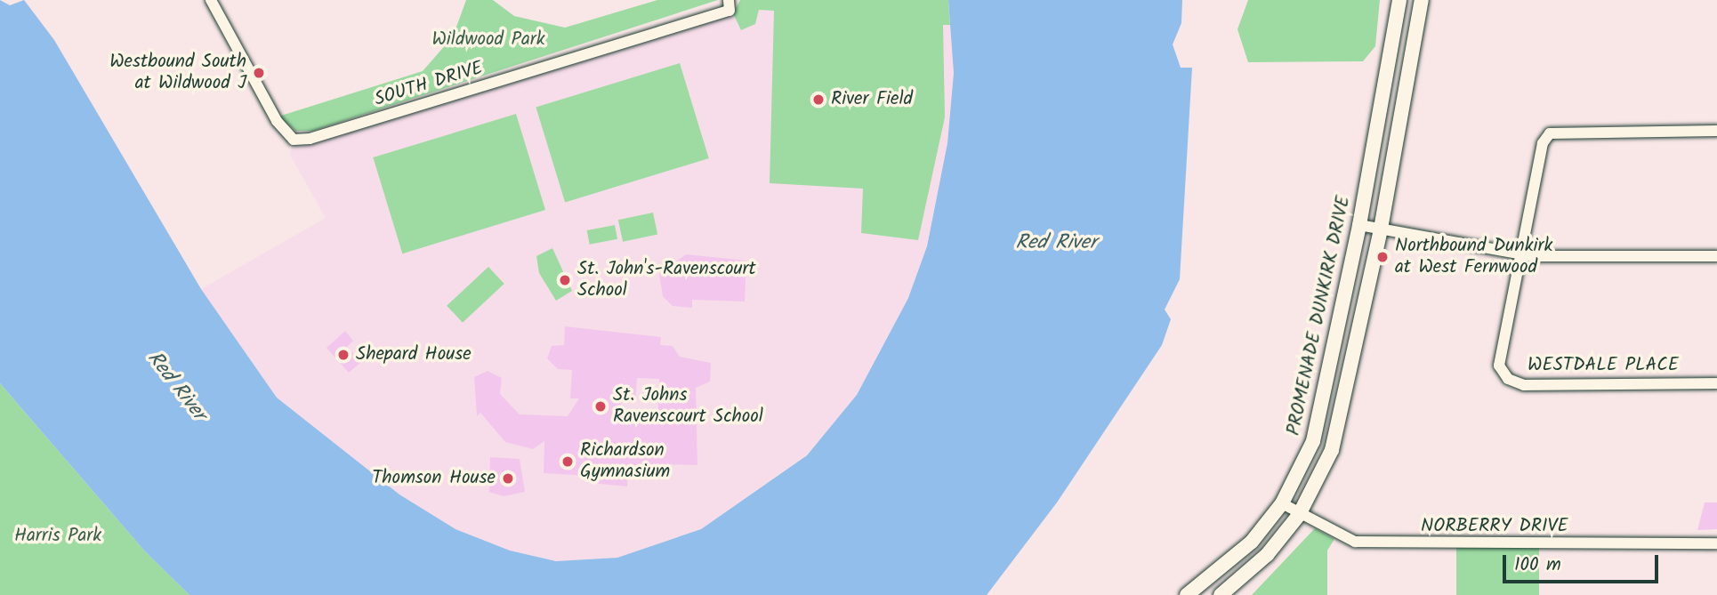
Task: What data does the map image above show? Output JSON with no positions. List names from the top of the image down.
{
  "streets": {
    "main road": ["PROMENADE DUNKIRK DRIVE"],
    "street": ["SOUTH DRIVE", "WESTDALE PLACE", "NORBERRY DRIVE"]
  },
  "crossings": [
    ["PROMENADE DUNKIRK DRIVE", "NORBERRY DRIVE"]
  ],
  "water": ["Red River"],
  "parks": ["Wildwood Park", "Harris Park"],
  "places": [
    "Westbound South at Wildwood J",
    "River Field",
    "Northbound Dunkirk at West Fernwood",
    "St. John's-Ravenscourt School",
    "Shepard House",
    "St. Johns Ravenscourt School",
    "Richardson Gymnasium",
    "Thomson House"
  ],
  "scale_bar": "100 m"
}
